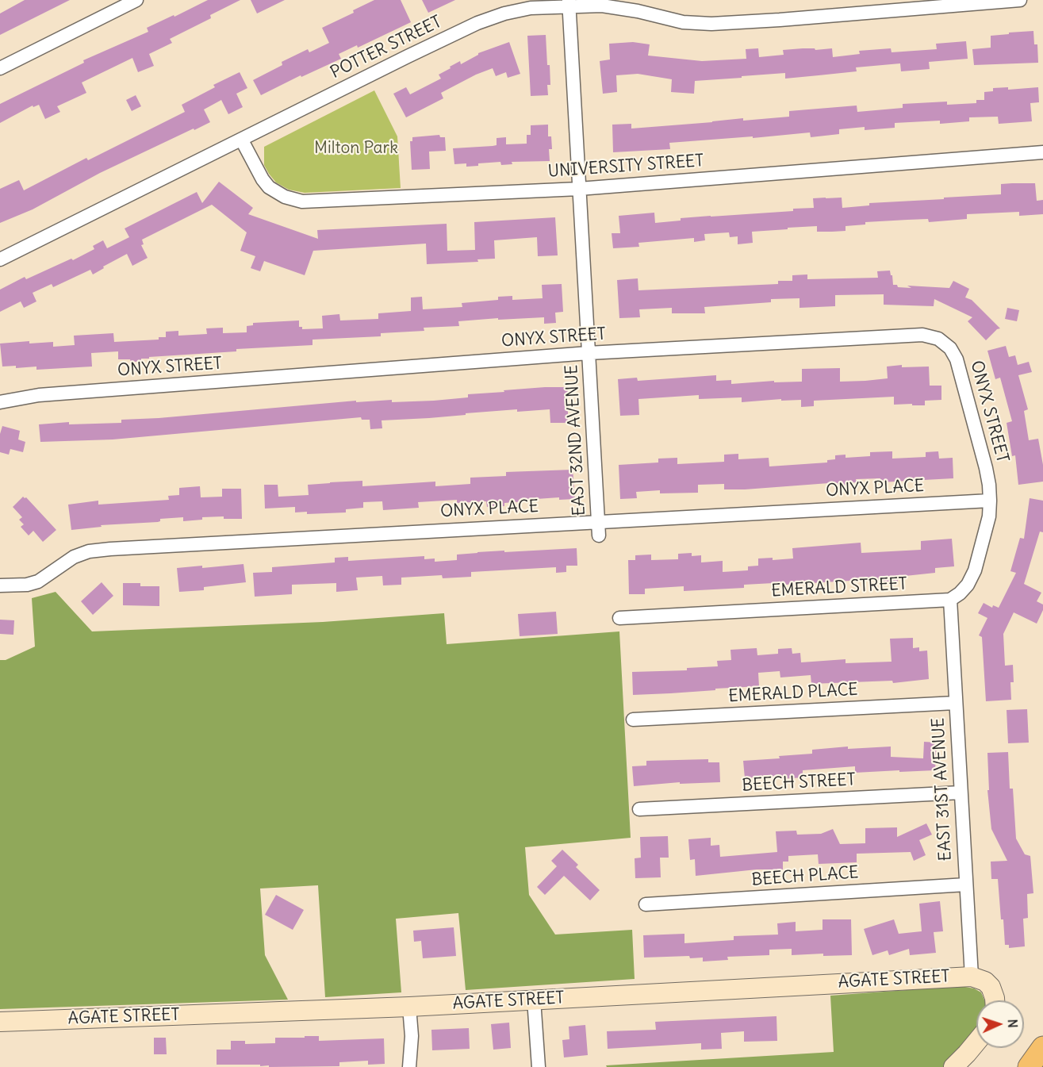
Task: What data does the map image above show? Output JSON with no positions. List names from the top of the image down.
{
  "streets": {
    "street": [
      "POTTER STREET",
      "UNIVERSITY STREET",
      "ONYX STREET",
      "EAST 32ND AVENUE",
      "ONYX PLACE",
      "EMERALD STREET",
      "EMERALD PLACE",
      "BEECH STREET",
      "EAST 31ST AVENUE",
      "BEECH PLACE",
      "AGATE STREET"
    ]
  },
  "crossings": [
    ["POTTER STREET", "UNIVERSITY STREET"],
    ["POTTER STREET", "EAST 32ND AVENUE"],
    ["UNIVERSITY STREET", "EAST 32ND AVENUE"],
    ["ONYX STREET", "EAST 32ND AVENUE"],
    ["ONYX STREET", "ONYX PLACE"],
    ["EAST 32ND AVENUE", "ONYX PLACE"],
    ["EMERALD STREET", "EAST 31ST AVENUE"],
    ["EMERALD PLACE", "EAST 31ST AVENUE"],
    ["BEECH STREET", "EAST 31ST AVENUE"],
    ["EAST 31ST AVENUE", "BEECH PLACE"],
    ["EAST 31ST AVENUE", "AGATE STREET"]
  ],
  "parks": ["Milton Park"],
  "north": "right"
}
